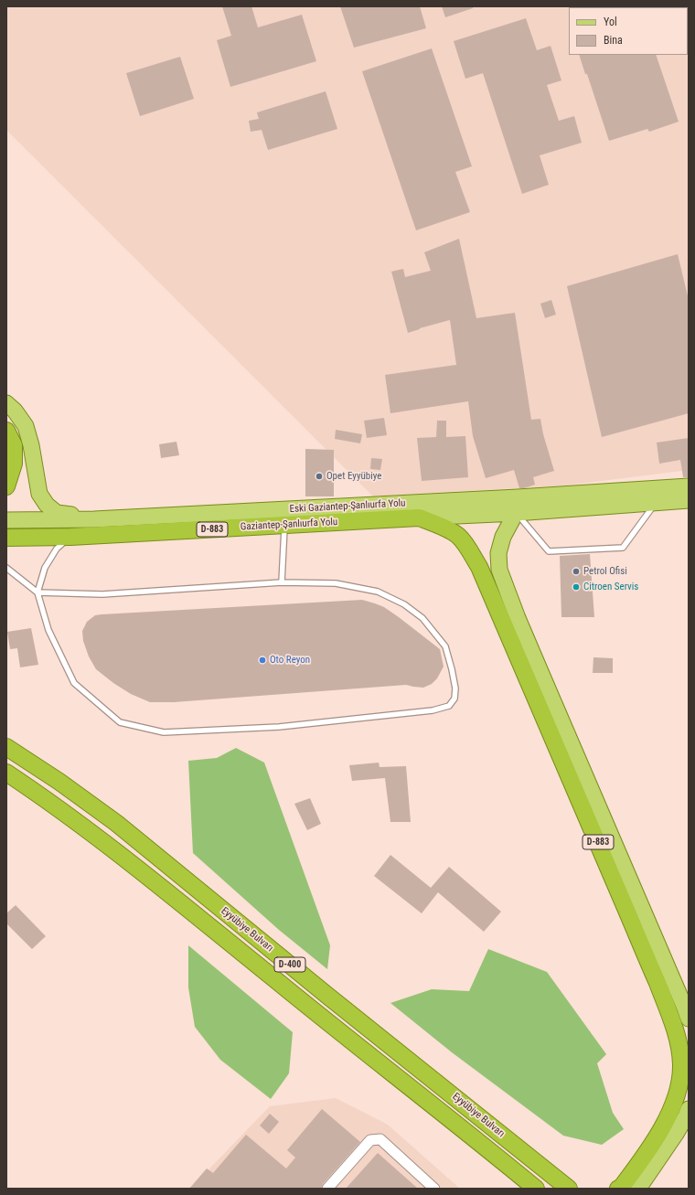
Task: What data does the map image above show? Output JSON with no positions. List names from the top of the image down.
{
  "streets": {
    "highway": [
      "Gaziantep-Şanlıurfa Yolu",
      "D-883",
      "Eyyübiye Bulvarı",
      "D-400"
    ],
    "main road": ["Eski Gaziantep-Şanlıurfa Yolu"]
  },
  "crossings": [
    ["Eski Gaziantep-Şanlıurfa Yolu", "Gaziantep-Şanlıurfa Yolu"],
    ["Eski Gaziantep-Şanlıurfa Yolu", "D-883"],
    ["Gaziantep-Şanlıurfa Yolu", "D-883"]
  ],
  "places": [
    "Opet Eyyübiye",
    "Petrol Ofisi",
    "Citroen Servis",
    "Oto Reyon"
  ],
  "legend": ["Yol", "Bina"]
}
